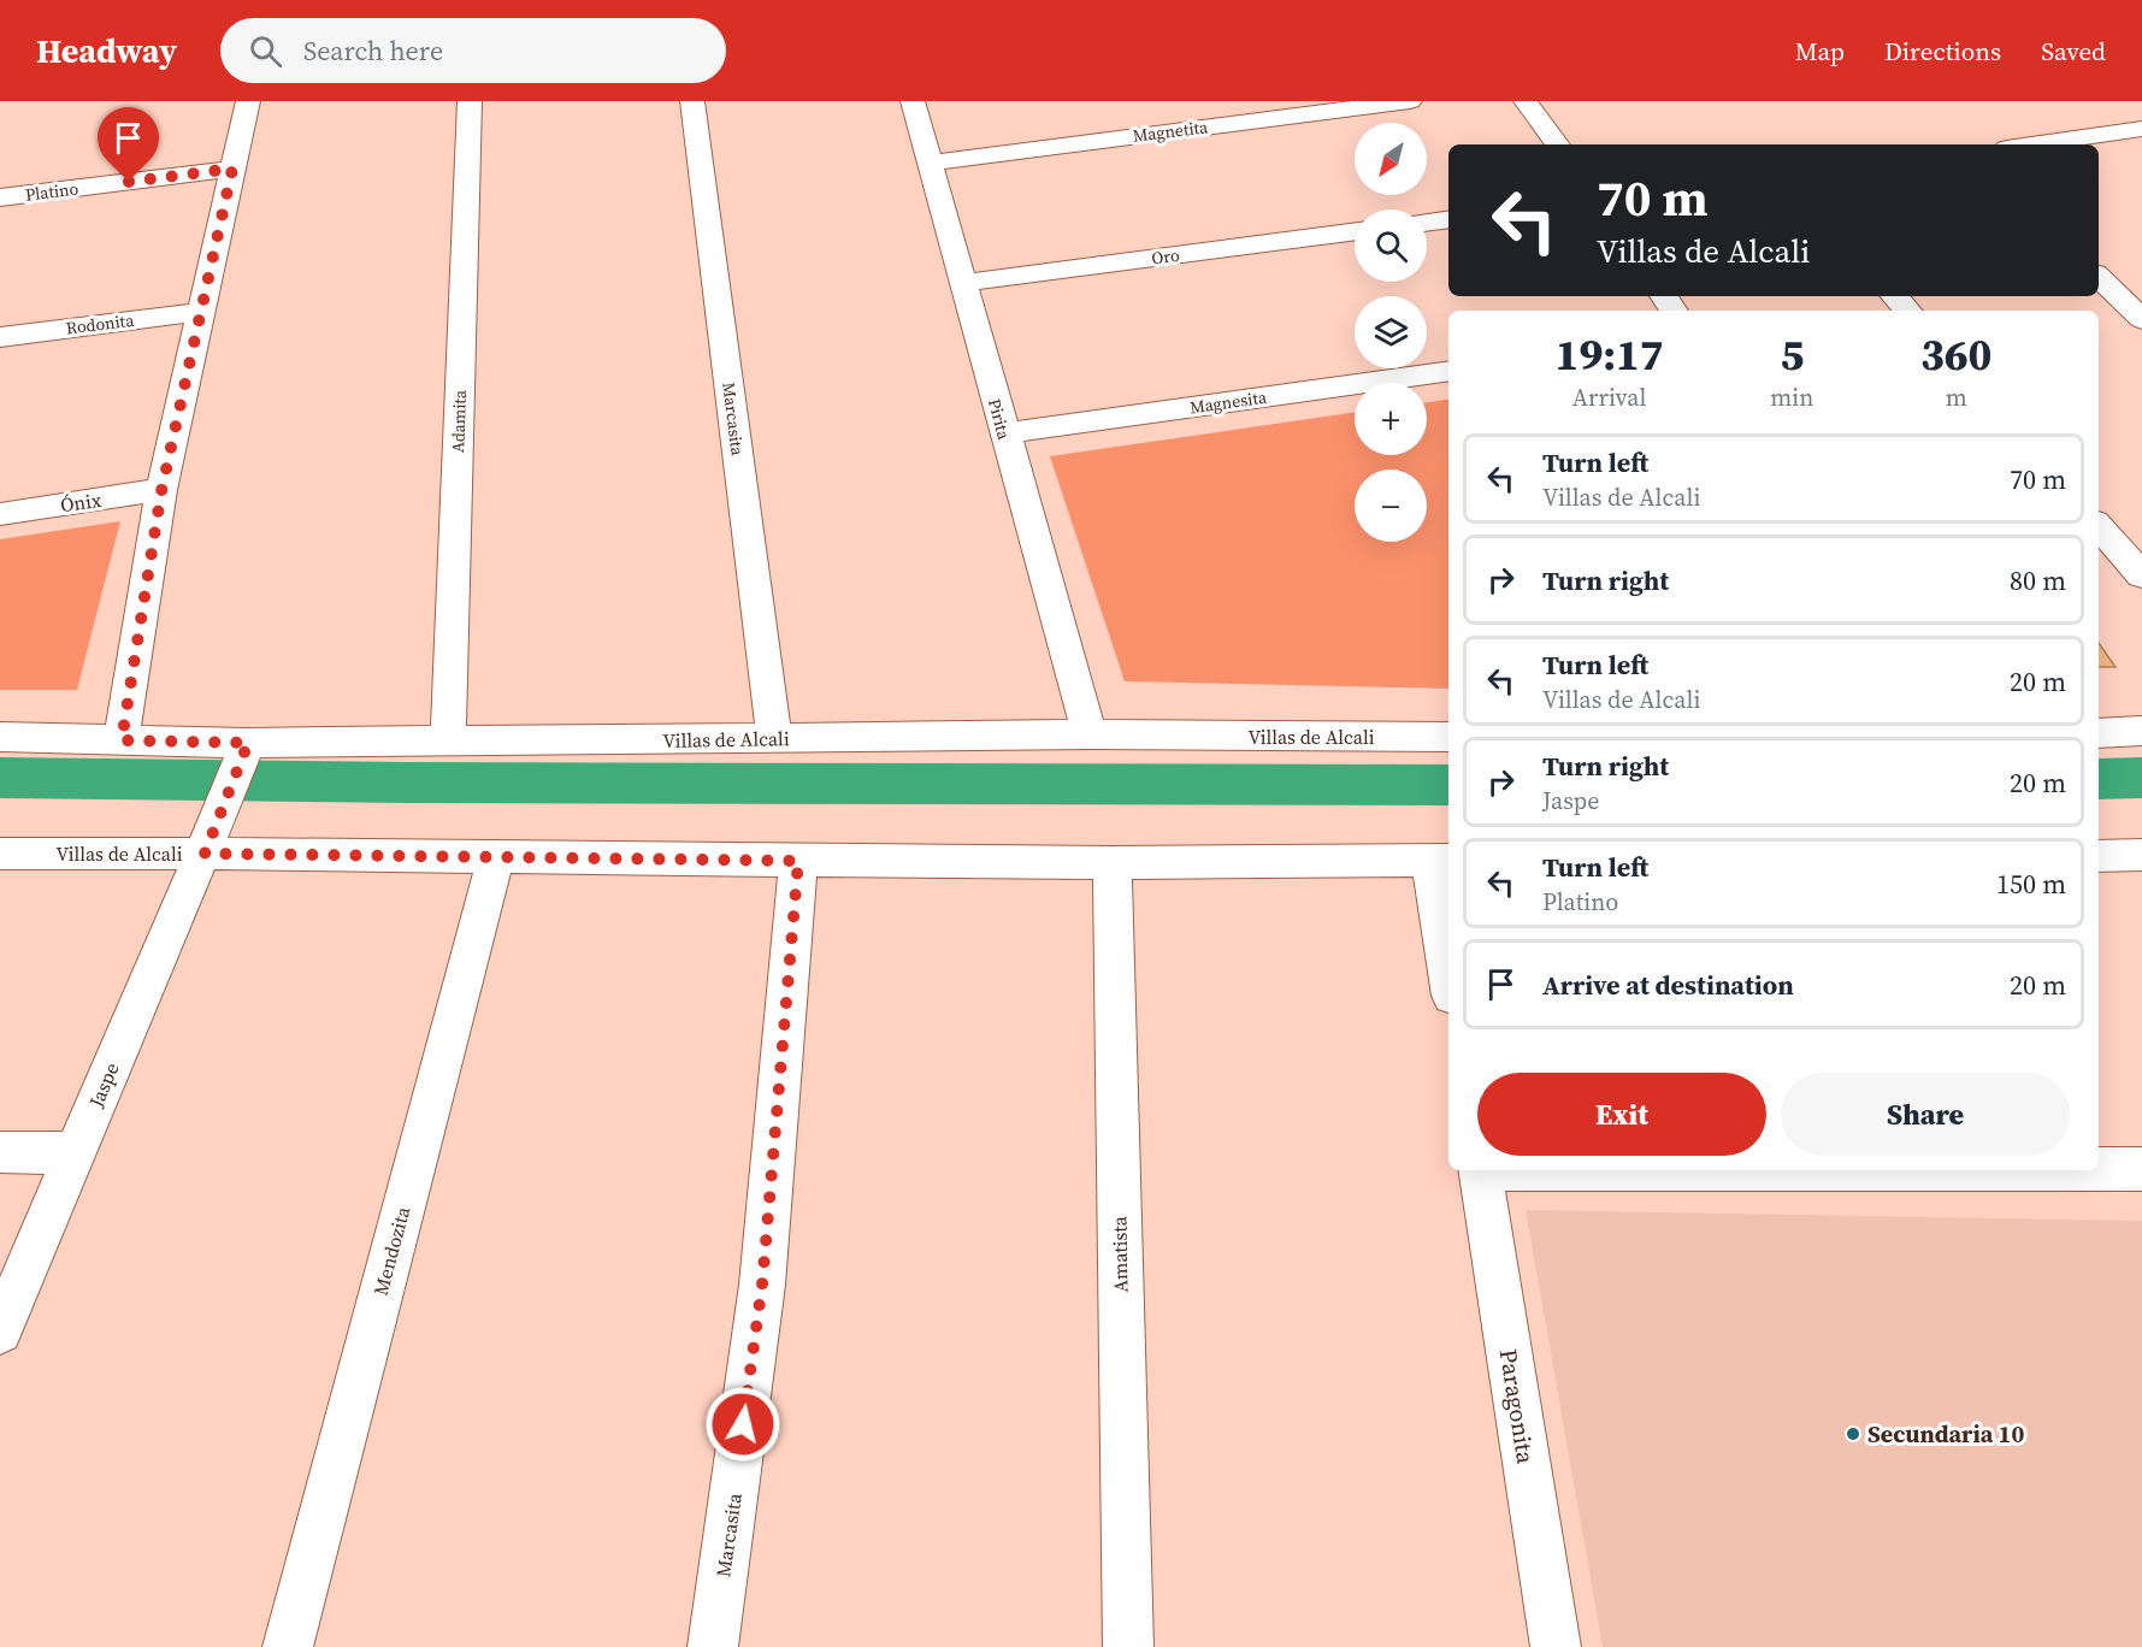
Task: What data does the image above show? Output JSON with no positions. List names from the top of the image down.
{
  "streets": {
    "street": [
      "Magnetita",
      "Platino",
      "Oro",
      "Rodonita",
      "Magnesita",
      "Marcasita",
      "Pirita",
      "Adamita",
      "Ónix",
      "Villas de Alcali",
      "Jaspe",
      "Mendozita",
      "Amatista",
      "Paragonita"
    ]
  },
  "crossings": [
    ["Magnetita", "Pirita"],
    ["Oro", "Pirita"],
    ["Magnesita", "Pirita"],
    ["Marcasita", "Villas de Alcali"],
    ["Pirita", "Villas de Alcali"],
    ["Adamita", "Villas de Alcali"],
    ["Villas de Alcali", "Jaspe"],
    ["Villas de Alcali", "Mendozita"],
    ["Villas de Alcali", "Amatista"]
  ],
  "places": ["Secundaria 10"],
  "north": "bottom left",
  "page": {
    "header": "Headway",
    "search": "Search here",
    "nav": ["Map", "Directions", "Saved"],
    "map_buttons": ["+", "−"],
    "turn": ["70 m", "Villas de Alcali"],
    "eta": [
      "19:17",
      "Arrival",
      "5",
      "min",
      "360",
      "m"
    ],
    "list": [
      {
        "name": "Turn left",
        "note": "Villas de Alcali",
        "value": "70 m"
      },
      {
        "name": "Turn right",
        "value": "80 m"
      },
      {
        "name": "Turn left",
        "note": "Villas de Alcali",
        "value": "20 m"
      },
      {
        "name": "Turn right",
        "note": "Jaspe",
        "value": "20 m"
      },
      {
        "name": "Turn left",
        "note": "Platino",
        "value": "150 m"
      },
      {
        "name": "Arrive at destination",
        "value": "20 m"
      }
    ],
    "buttons": ["Exit", "Share"]
  }
}
